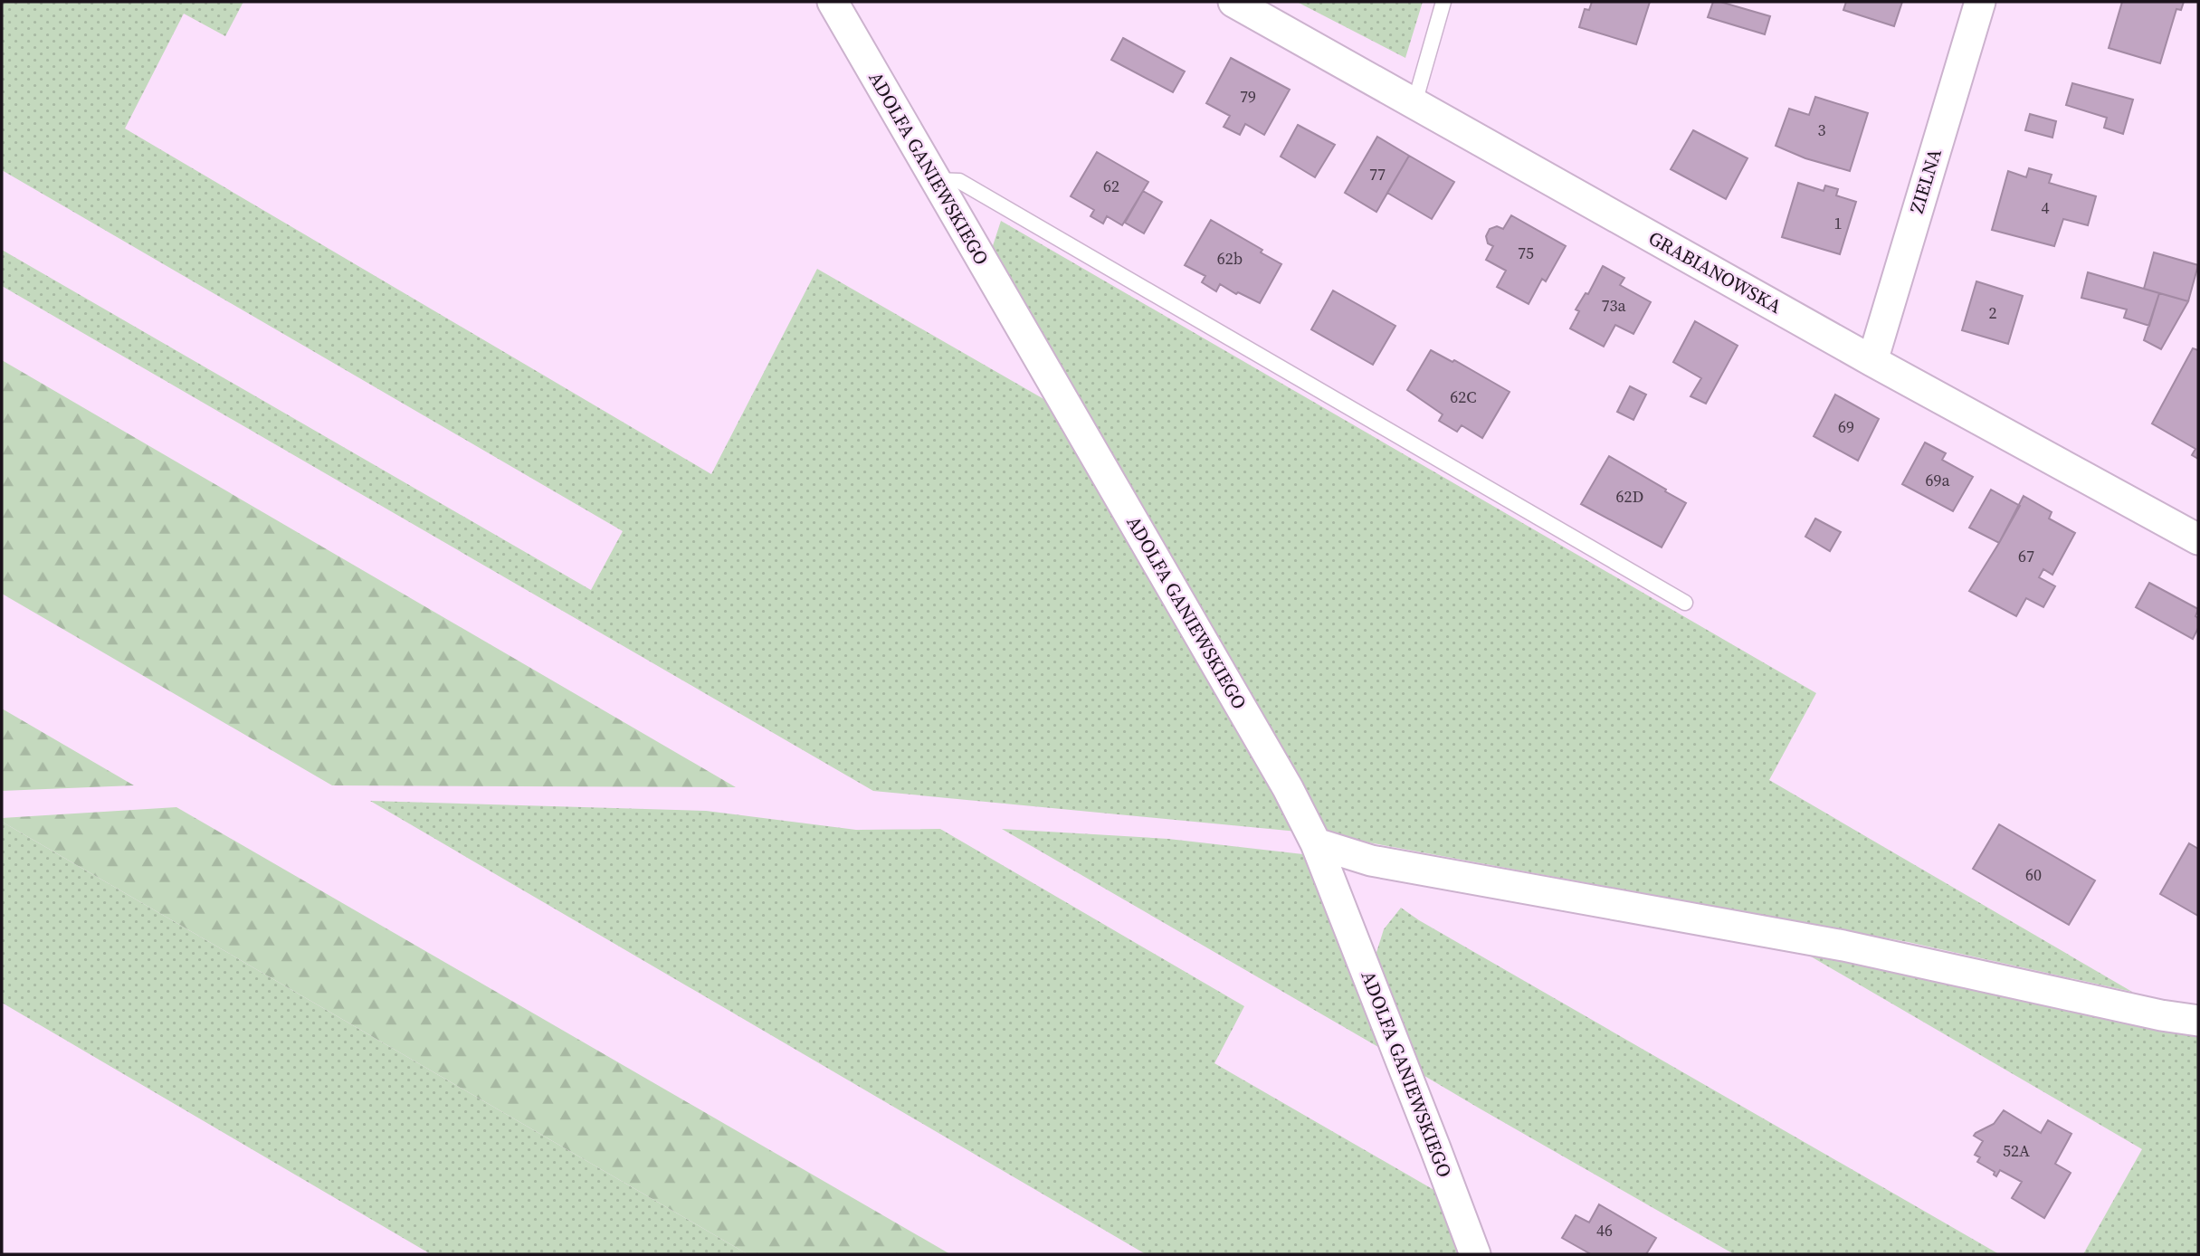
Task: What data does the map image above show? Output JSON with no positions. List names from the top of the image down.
{
  "streets": {
    "street": ["ADOLFA GANIEWSKIEGO", "ZIELNA", "GRABIANOWSKA"]
  },
  "crossings": [
    ["ZIELNA", "GRABIANOWSKA"]
  ],
  "house_numbers": [
    "79",
    "3",
    "77",
    "62",
    "4",
    "1",
    "75",
    "62b",
    "73a",
    "2",
    "62C",
    "69",
    "69a",
    "62D",
    "67",
    "60",
    "52A",
    "46"
  ]
}
